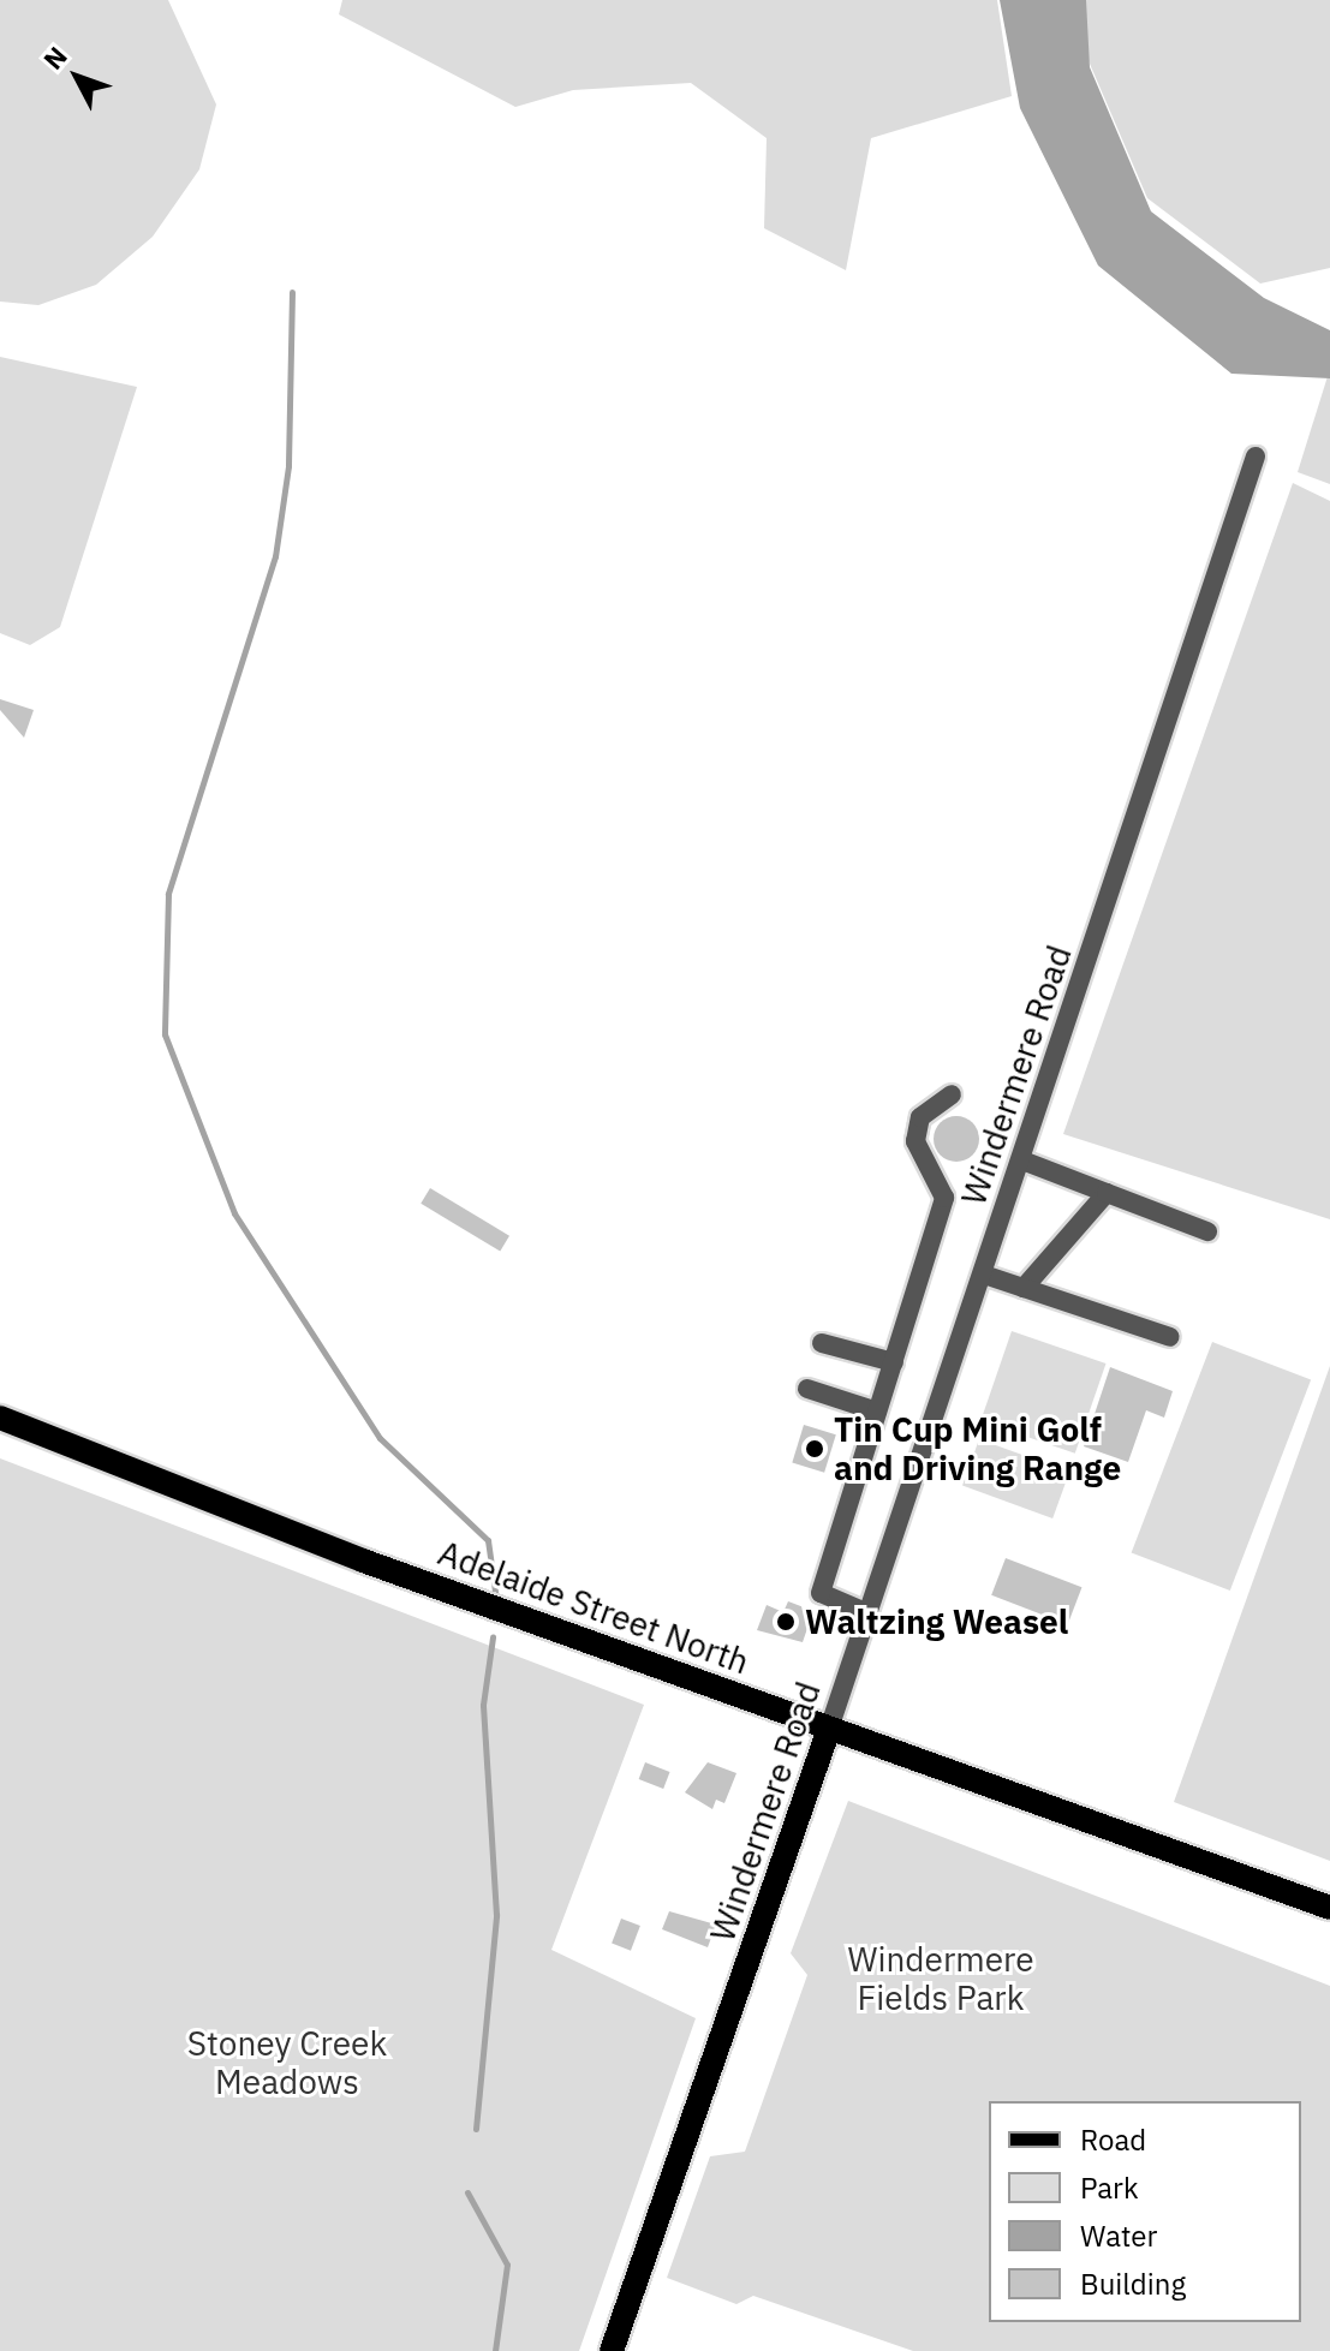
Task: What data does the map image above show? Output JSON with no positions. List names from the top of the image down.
{
  "streets": {
    "main road": ["Windermere Road", "Adelaide Street North"]
  },
  "crossings": [
    ["Windermere Road", "Adelaide Street North"]
  ],
  "parks": ["Windermere Fields Park", "Stoney Creek Meadows"],
  "places": ["Tin Cup Mini Golf and Driving Range", "Waltzing Weasel"],
  "legend": [
    "Road",
    "Park",
    "Water",
    "Building"
  ],
  "north": "top left"
}
